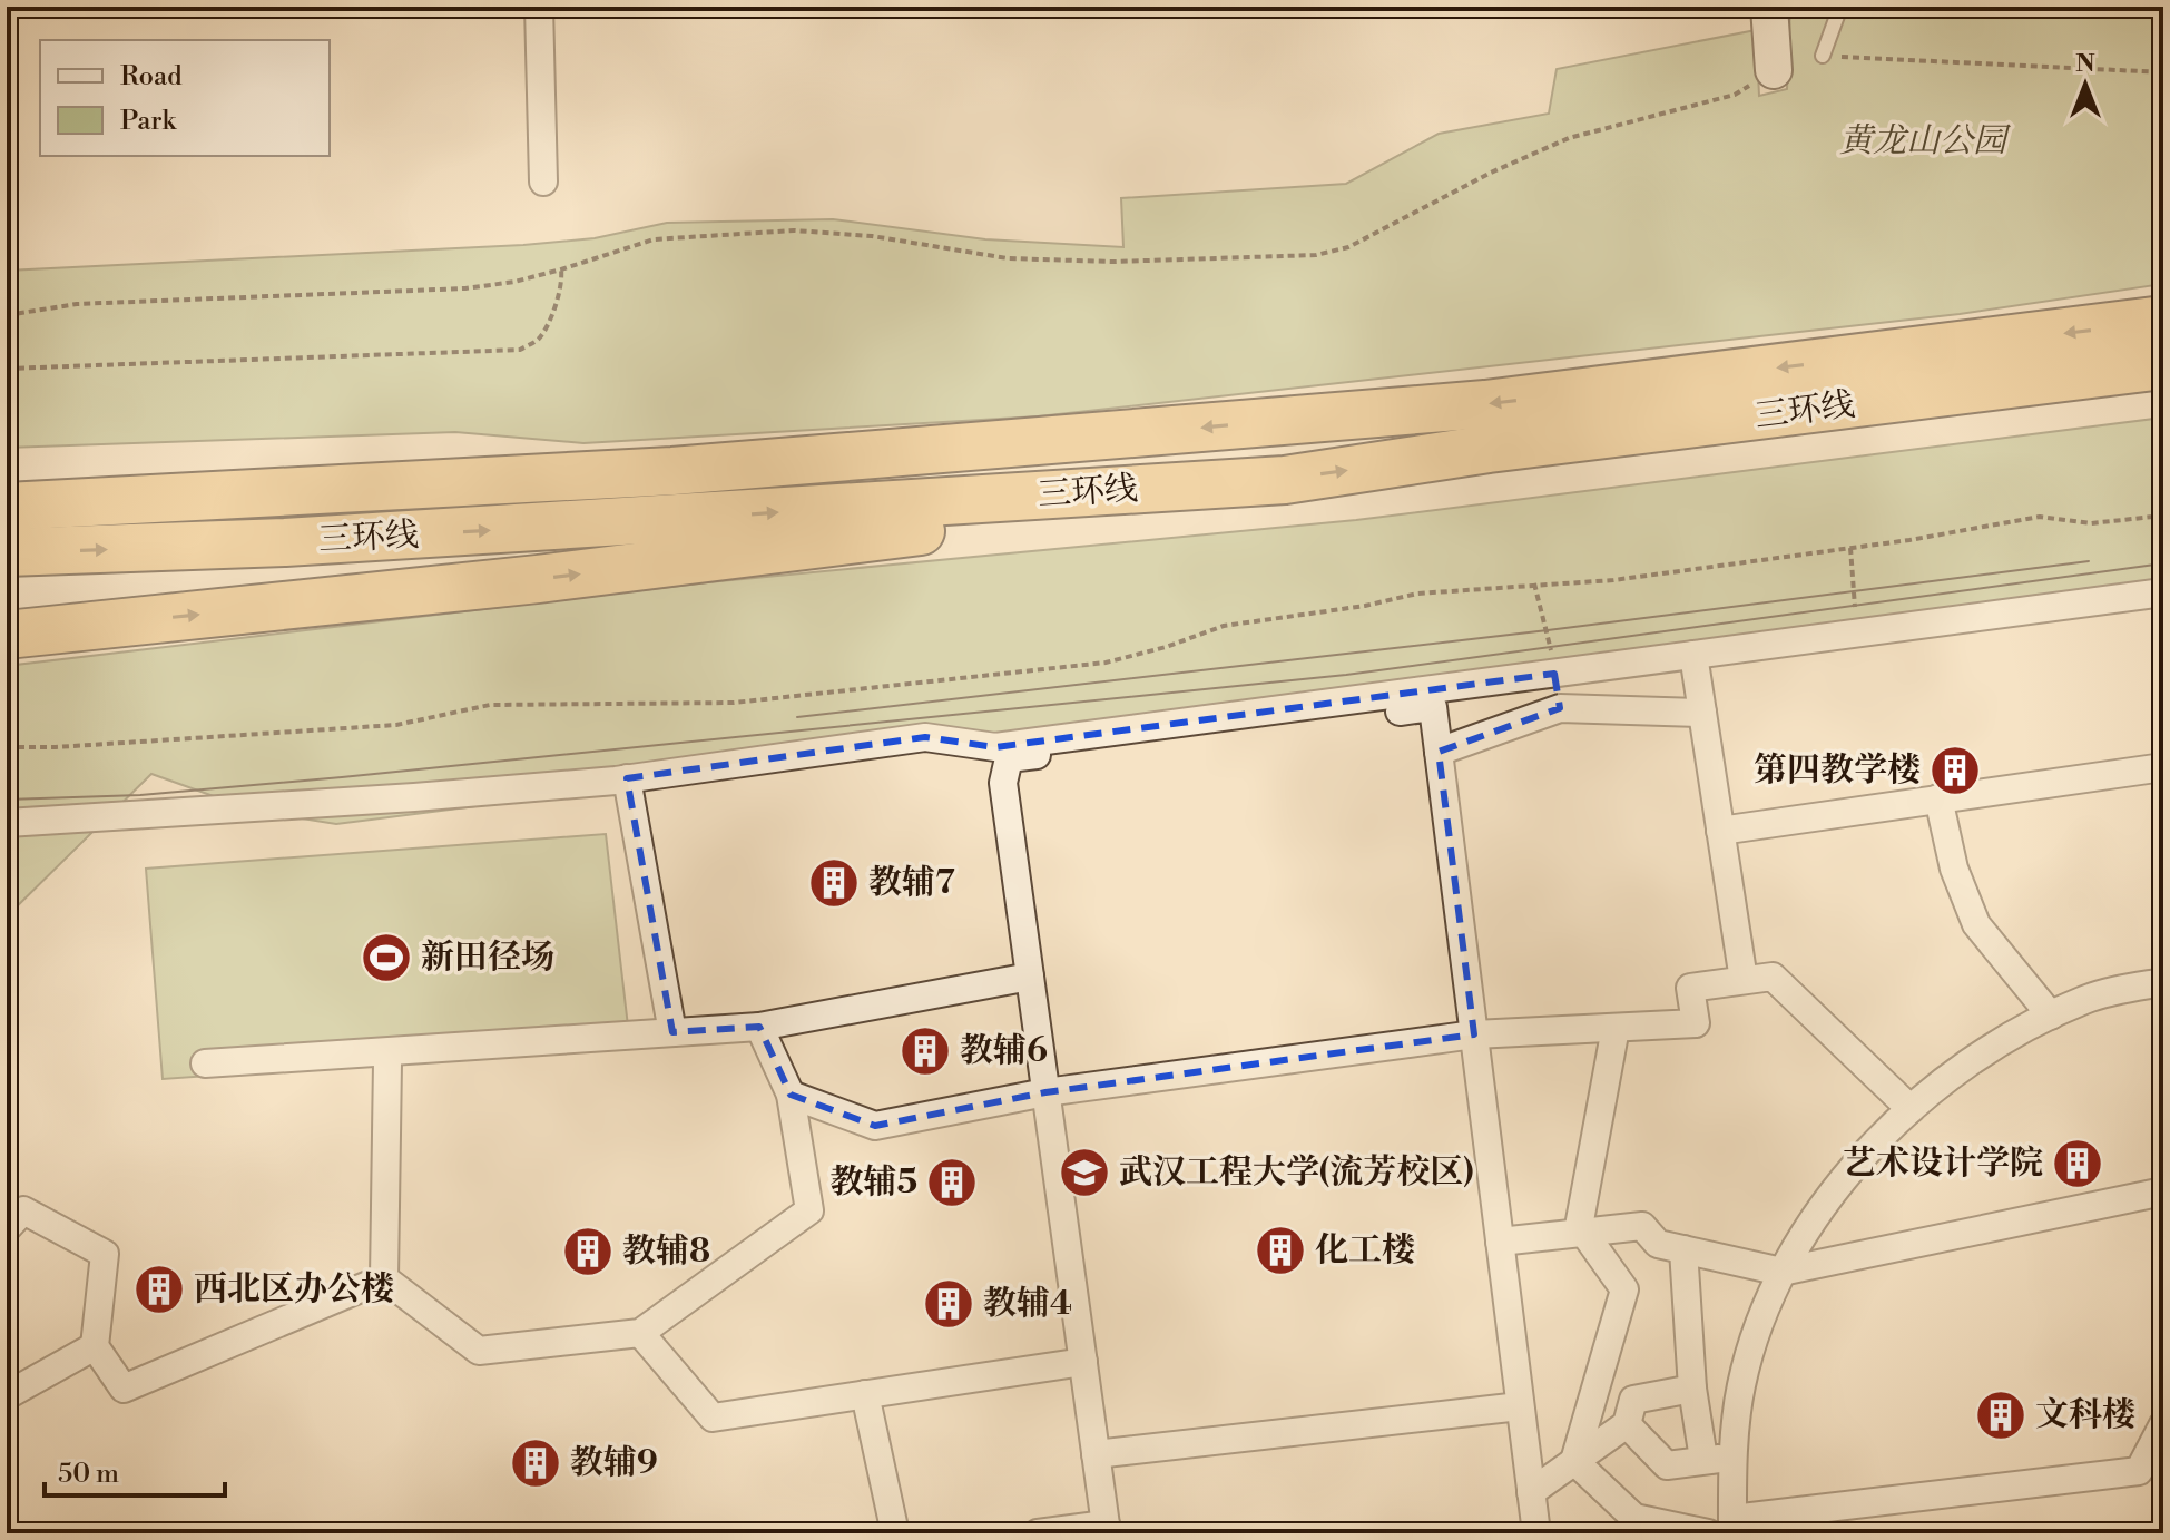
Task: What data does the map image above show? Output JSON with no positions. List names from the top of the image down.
{
  "streets": {
    "highway": ["三环线"]
  },
  "parks": ["黄龙山公园"],
  "places": {
    "building": [
      "第四教学楼",
      "教辅7",
      "教辅6",
      "艺术设计学院",
      "教辅5",
      "化工楼",
      "教辅8",
      "西北区办公楼",
      "教辅4",
      "文科楼",
      "教辅9"
    ],
    "sports": ["新田径场"],
    "school or university": ["武汉工程大学(流芳校区)"]
  },
  "legend": ["Road", "Park"],
  "scale_bar": "50 m",
  "north": "top"
}
